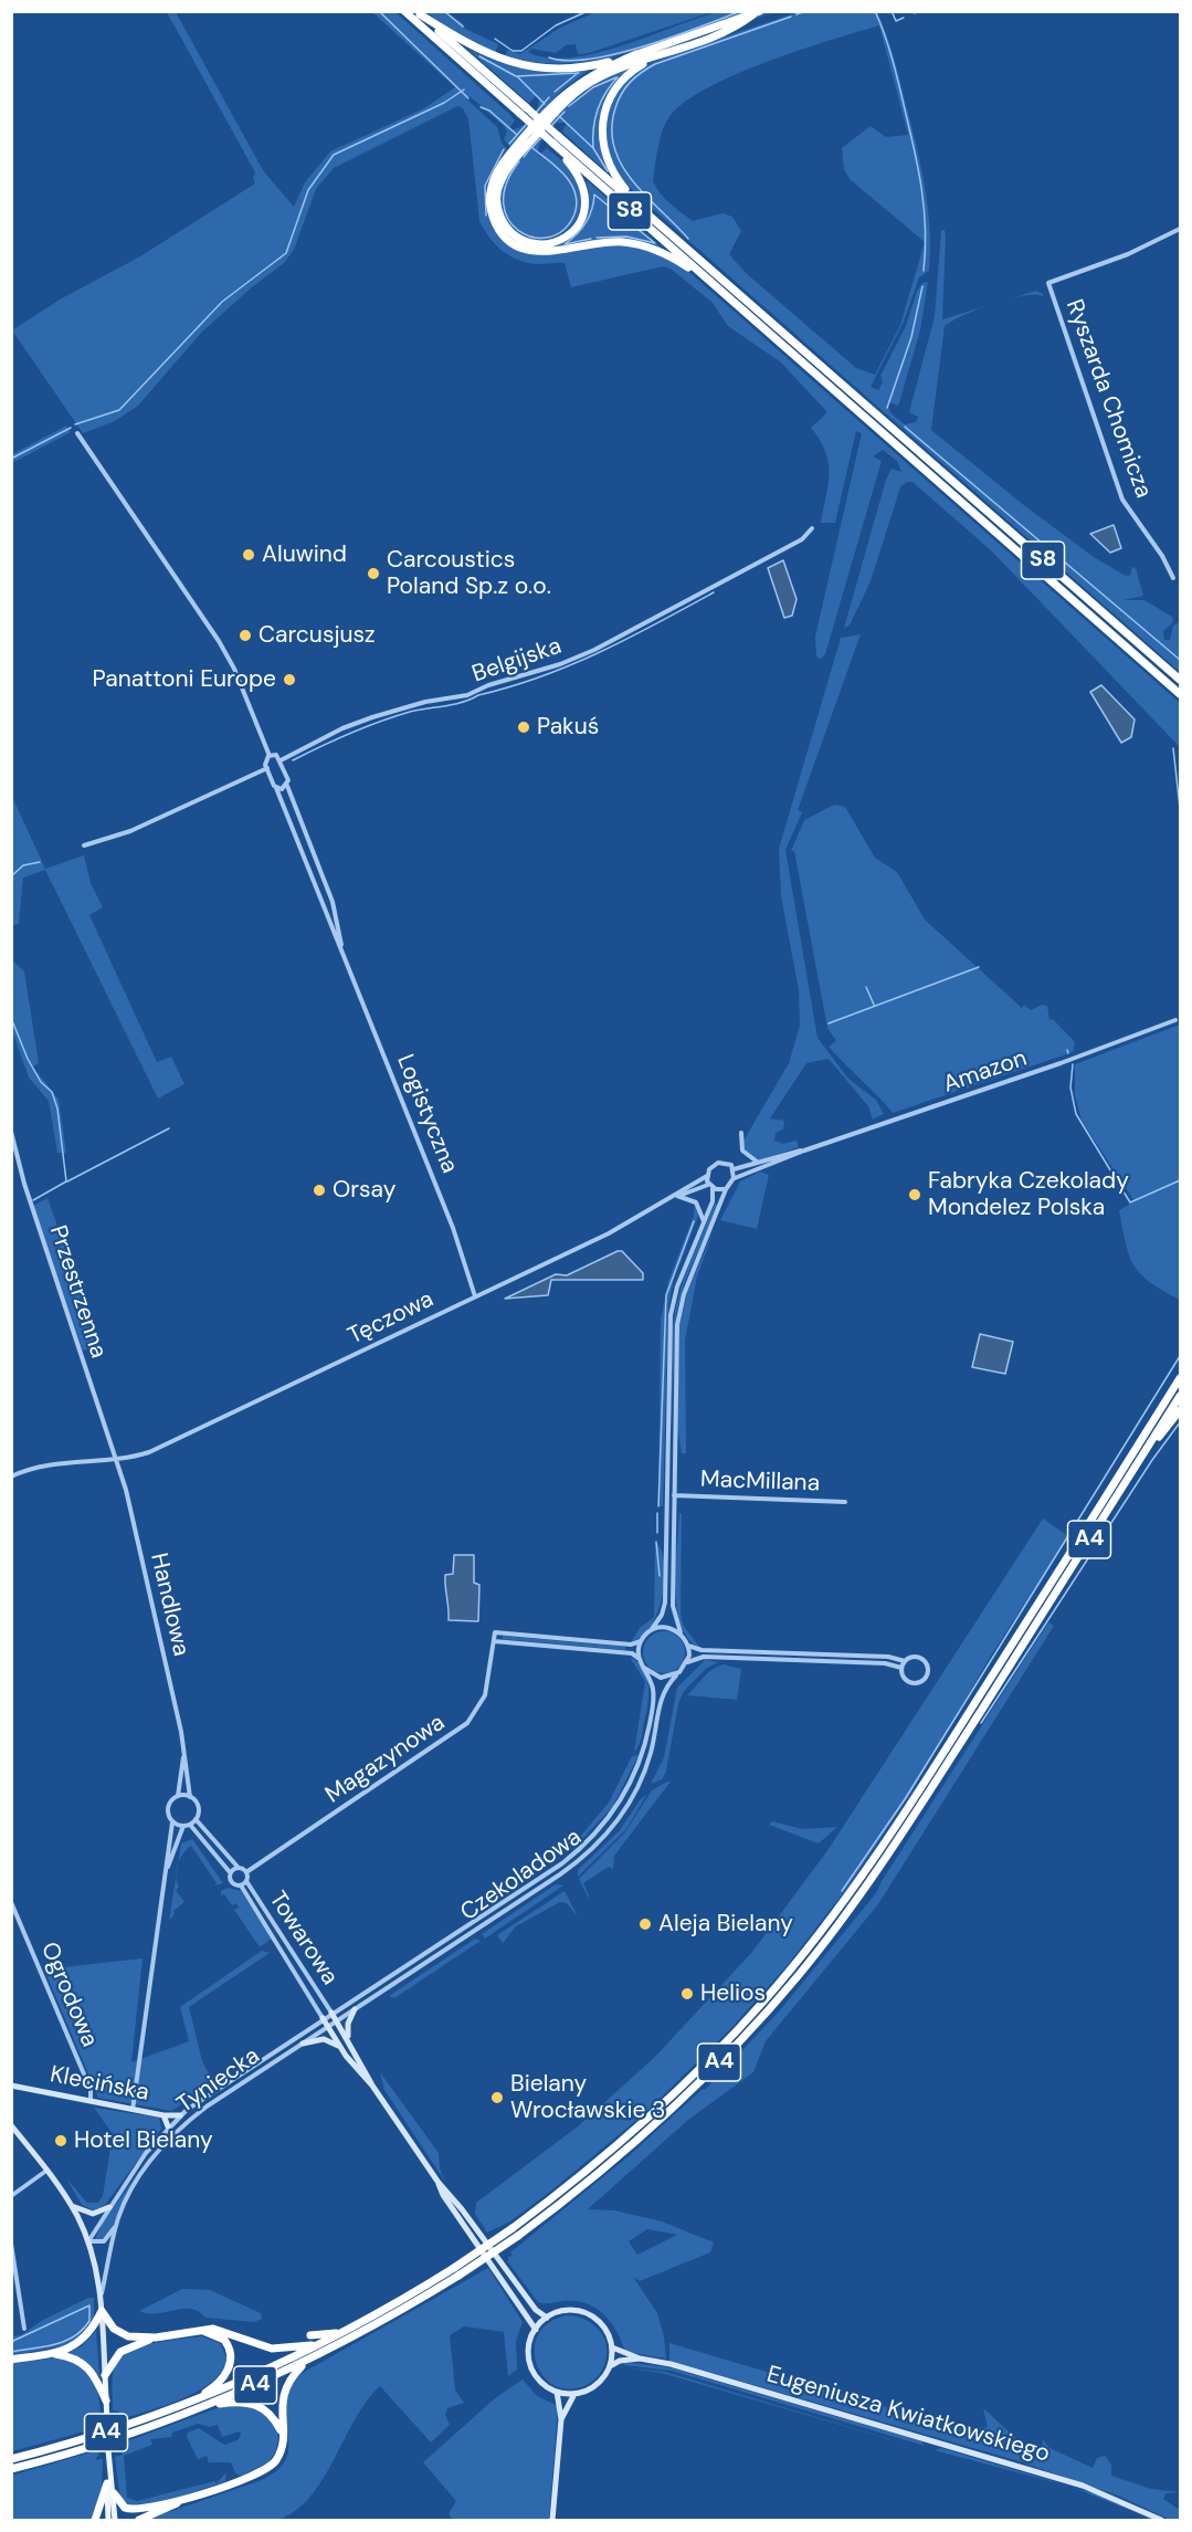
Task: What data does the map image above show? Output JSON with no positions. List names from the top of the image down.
{
  "streets": {
    "highway": ["S8", "A4", "А4"],
    "main road": ["Klecińska", "Eugeniusza Kwiatkowskiego"],
    "street": [
      "Ryszarda Chomicza",
      "Belgijska",
      "Amazon",
      "Logistyczna",
      "Przestrzenna",
      "Tęczowa",
      "MacMillana",
      "Handlowa",
      "Magazynowa",
      "Czekoladowa",
      "Towarowa",
      "Ogrodowa",
      "Tyniecka"
    ]
  },
  "crossings": [
    ["Belgijska", "Logistyczna"],
    ["Amazon", "Tęczowa"],
    ["Logistyczna", "Tęczowa"],
    ["Przestrzenna", "Tęczowa"],
    ["Przestrzenna", "Handlowa"],
    ["Tęczowa", "Handlowa"],
    ["A4", "А4"],
    ["Magazynowa", "Czekoladowa"],
    ["Magazynowa", "Towarowa"],
    ["Czekoladowa", "Towarowa"],
    ["Czekoladowa", "Tyniecka"],
    ["Towarowa", "Tyniecka"],
    ["Ogrodowa", "Klecińska"],
    ["Tyniecka", "Klecińska"]
  ],
  "places": [
    "Aluwind",
    "Carcoustics Poland Sp.z o.o.",
    "Carcusjusz",
    "Panattoni Europe",
    "Pakuś",
    "Orsay",
    "Fabryka Czekolady Mondelez Polska",
    "Aleja Bielany",
    "Helios",
    "Bielany Wrocławskie 3",
    "Hotel Bielany"
  ]
}
